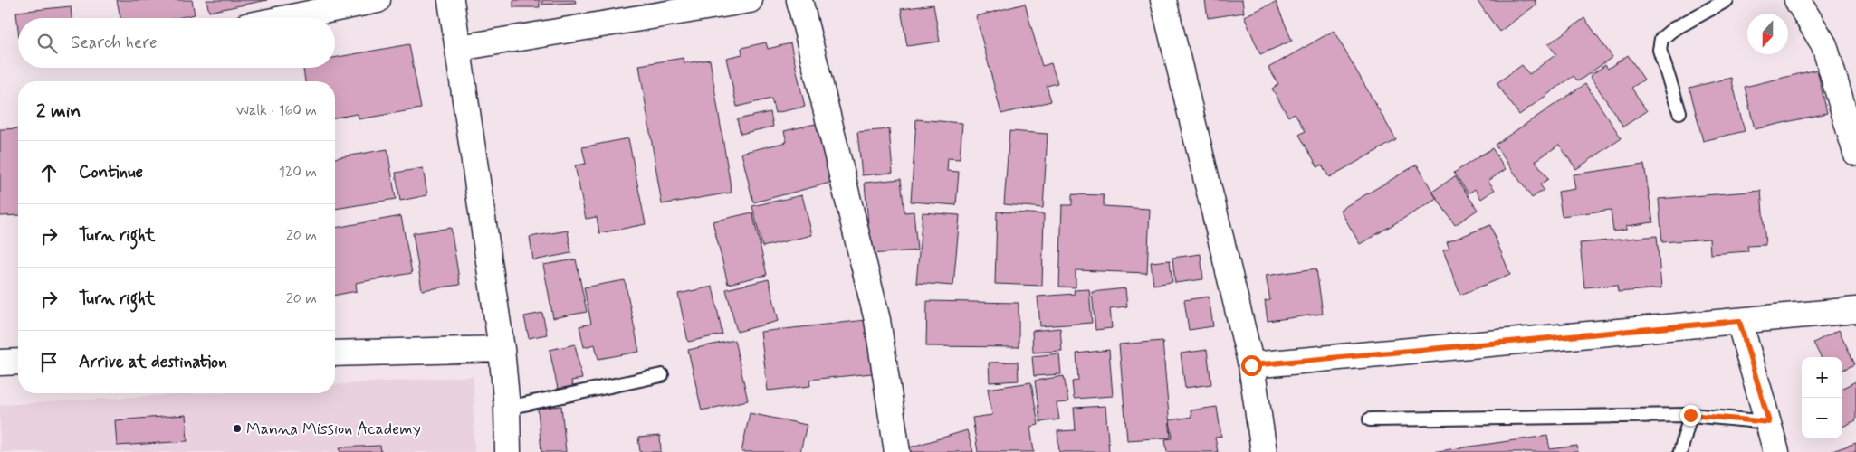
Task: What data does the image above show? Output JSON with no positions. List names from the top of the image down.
{
  "places": ["Manna Mission Academy"],
  "north": "bottom",
  "page": {
    "search": "Search here",
    "heading": ["2 min", "Walk · 160 m"],
    "list": [
      ["Continue", "120 m"],
      ["Turn right", "20 m"],
      ["Turn right", "20 m"],
      "Arrive at destination"
    ],
    "map_buttons": ["+", "−"]
  }
}
